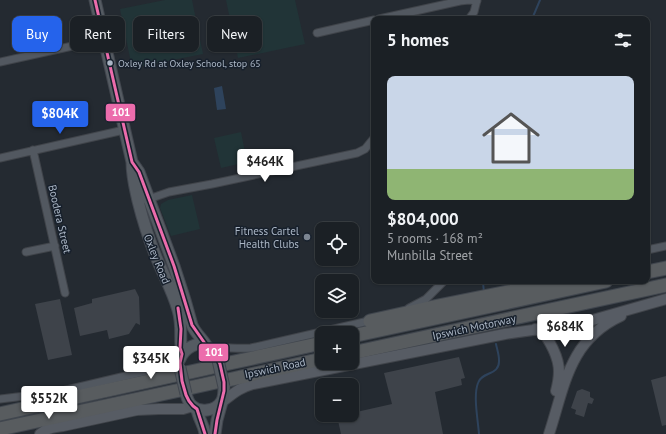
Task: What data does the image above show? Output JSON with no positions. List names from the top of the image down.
{
  "streets": {
    "highway": ["Ipswich Motorway"],
    "main road": ["Oxley Road", "Ipswich Road"],
    "street": ["Boodera Street"]
  },
  "places": ["Oxley Rd at Oxley School, stop 65", "Fitness Cartel Health Clubs"],
  "lines": ["transit line 101"],
  "page": {
    "chip": [
      "Buy",
      "Rent",
      "Filters",
      "New"
    ],
    "heading": "5 homes",
    "list": [
      {
        "name": "$804,000",
        "note": "5 rooms · 168 m² · Munbilla Street"
      }
    ],
    "price": [
      "$804K",
      "$464K",
      "$684K",
      "$345K",
      "$552K"
    ],
    "map_buttons": ["+", "−"]
  }
}
